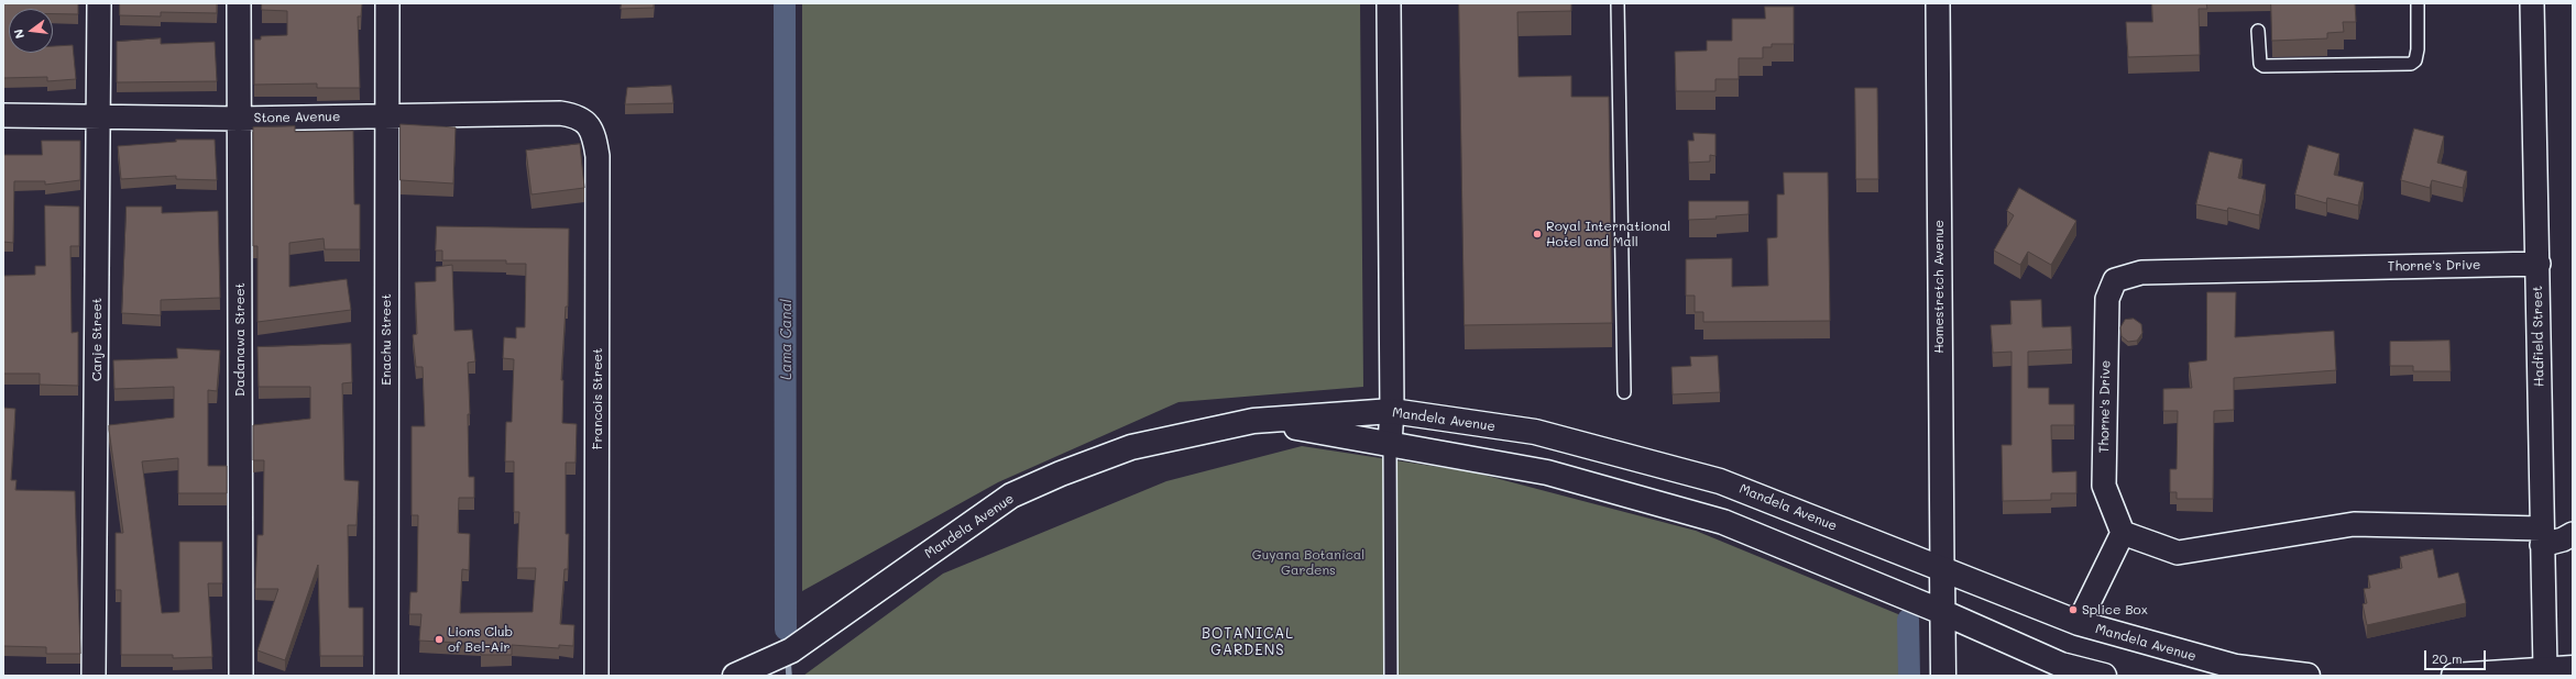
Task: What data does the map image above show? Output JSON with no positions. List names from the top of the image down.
{
  "streets": {
    "main road": ["Mandela Avenue"],
    "street": [
      "Stone Avenue",
      "Thorne's Drive",
      "Homestretch Avenue",
      "Hadfield Street",
      "Canje Street",
      "Dadanawa Street",
      "Enachu Street",
      "Francois Street"
    ]
  },
  "crossings": [
    ["Stone Avenue", "Canje Street"],
    ["Stone Avenue", "Dadanawa Street"],
    ["Stone Avenue", "Enachu Street"],
    ["Stone Avenue", "Francois Street"],
    ["Thorne's Drive", "Hadfield Street"],
    ["Homestretch Avenue", "Mandela Avenue"]
  ],
  "districts": ["BOTANICAL GARDENS"],
  "water": ["Lama Canal"],
  "parks": ["Guyana Botanical Gardens"],
  "places": ["Royal International Hotel and Mall", "Splice Box", "Lions Club of Bel-Air"],
  "scale_bar": "20 m",
  "north": "left"
}
